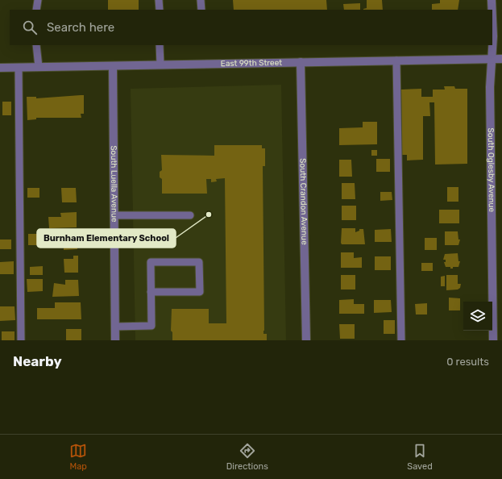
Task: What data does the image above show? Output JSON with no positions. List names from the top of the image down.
{
  "streets": {
    "street": [
      "East 99th Street",
      "South Oglesby Avenue",
      "South Luella Avenue",
      "South Crandon Avenue"
    ]
  },
  "crossings": [
    ["East 99th Street", "South Oglesby Avenue"],
    ["East 99th Street", "South Luella Avenue"],
    ["East 99th Street", "South Crandon Avenue"]
  ],
  "places": ["Burnham Elementary School"],
  "page": {
    "search": "Search here",
    "heading": ["Nearby", "0 results"],
    "nav": ["Map", "Directions", "Saved"]
  }
}
